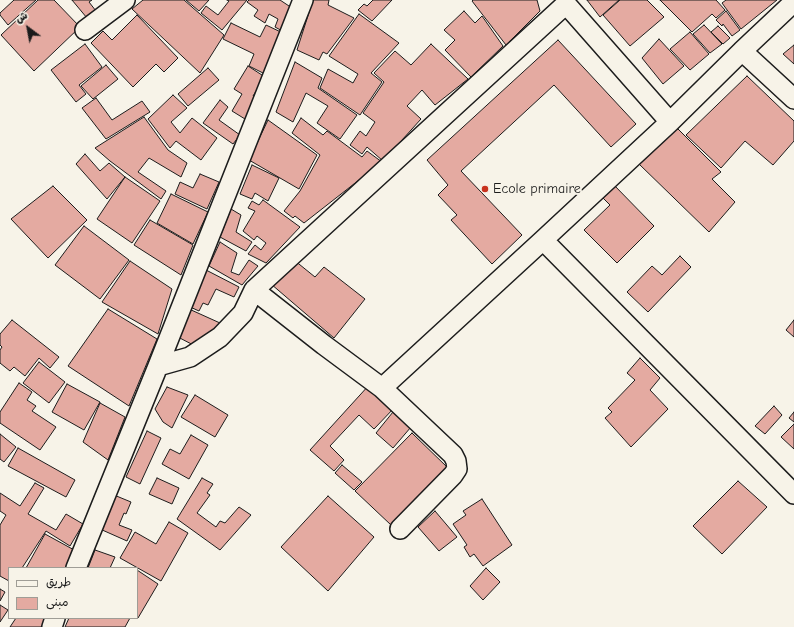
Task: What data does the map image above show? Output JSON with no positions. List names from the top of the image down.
{
  "places": ["Ecole primaire"],
  "legend": ["طريق", "مبنى"],
  "north": "top left"
}
